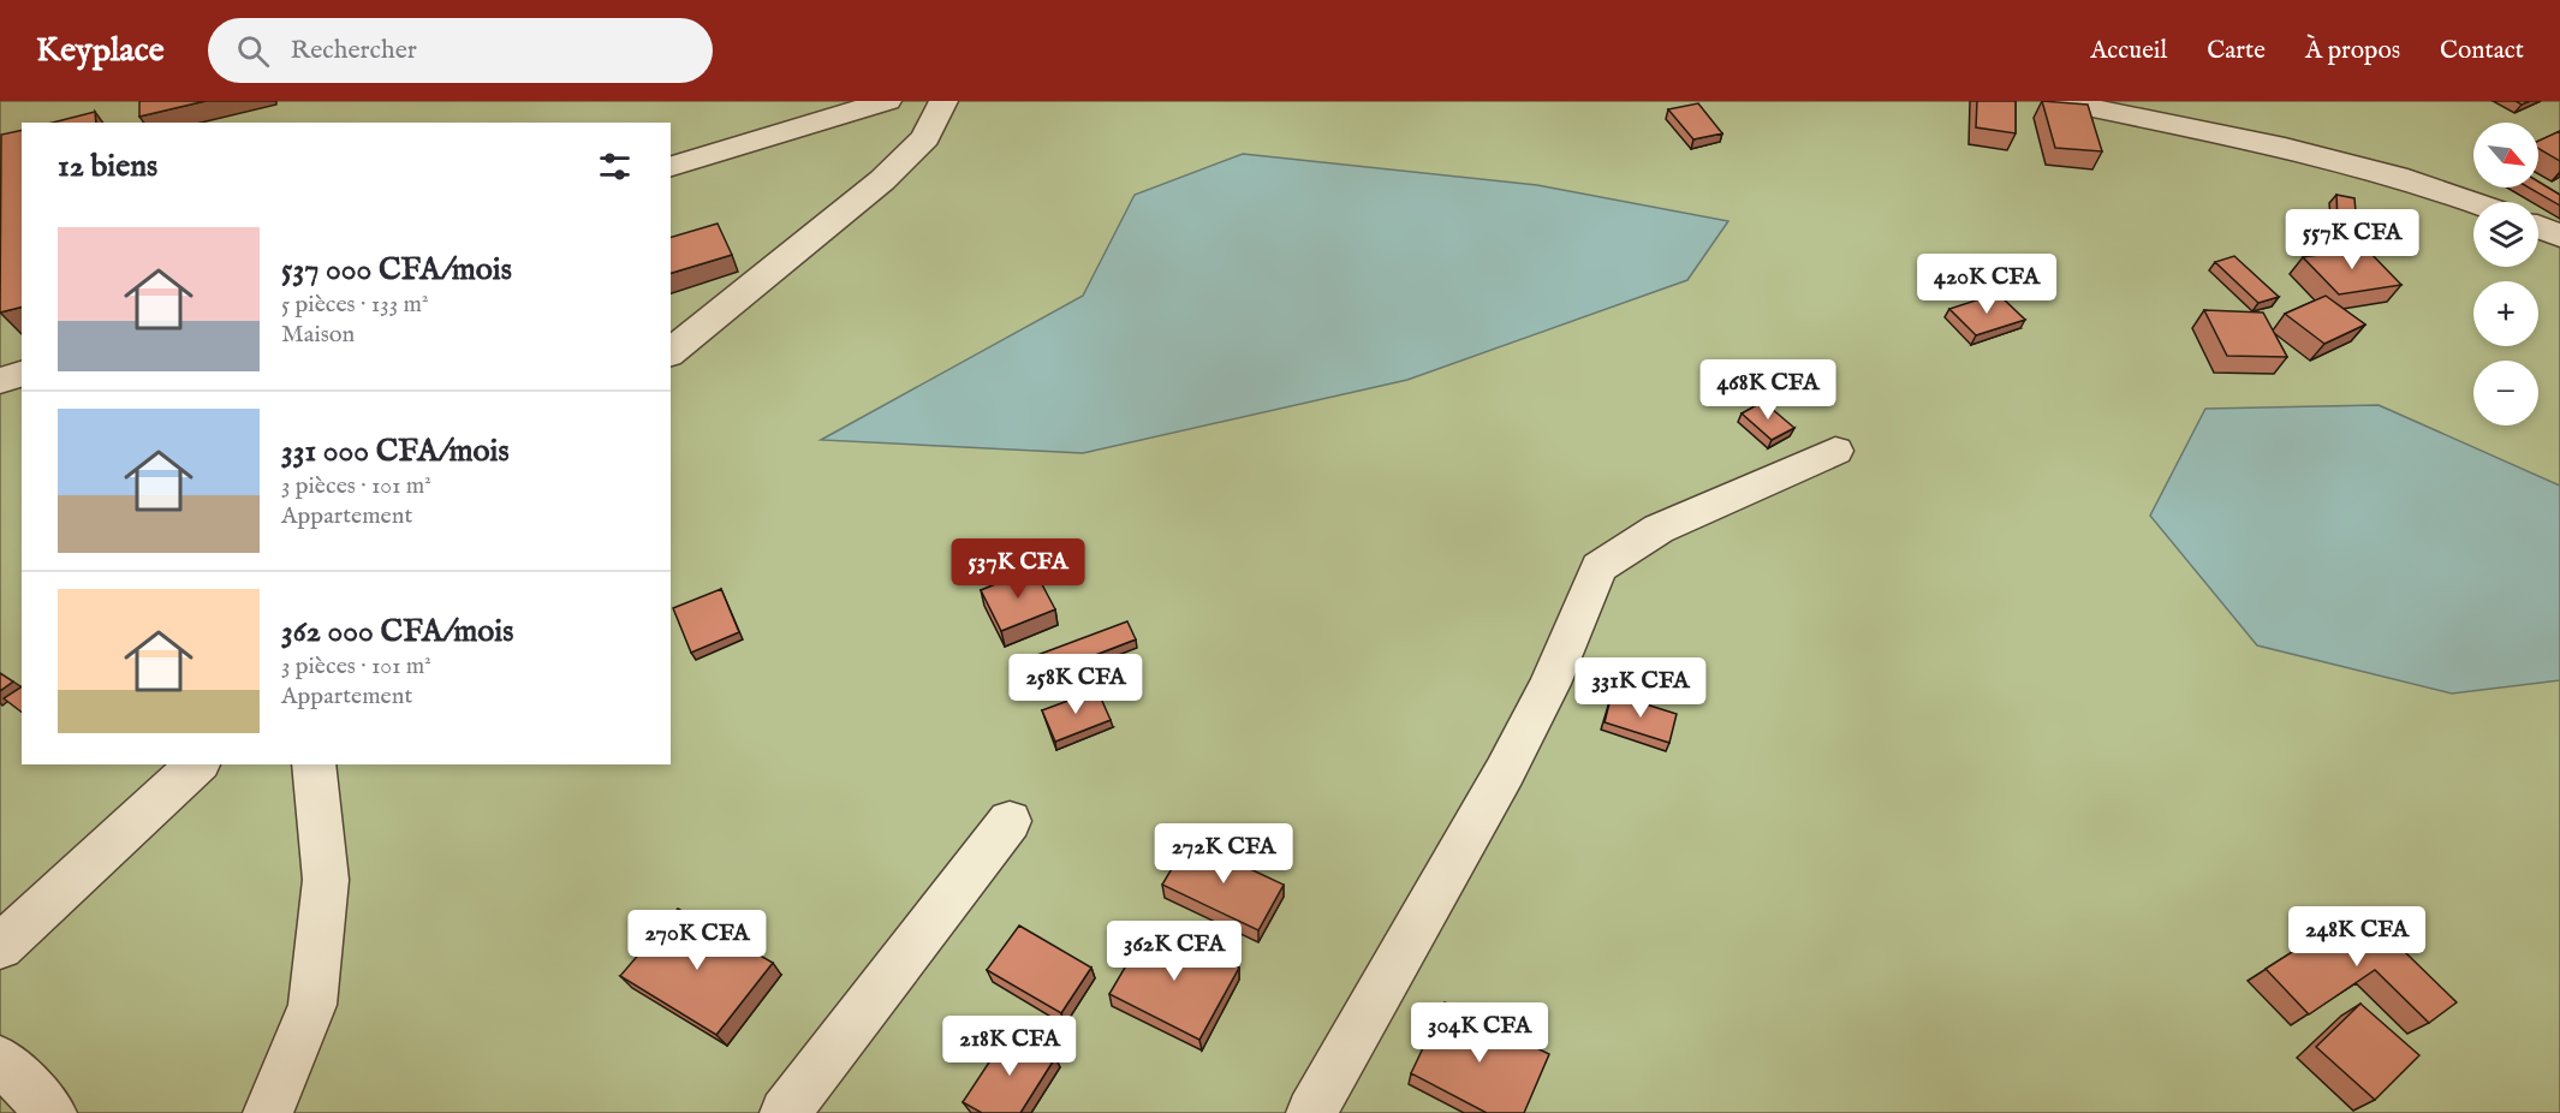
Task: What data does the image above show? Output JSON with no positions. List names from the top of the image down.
{
  "north": "bottom right",
  "page": {
    "header": "Keyplace",
    "search": "Rechercher",
    "nav": [
      "Accueil",
      "Carte",
      "À propos",
      "Contact"
    ],
    "map_buttons": ["+", "−"],
    "heading": "12 biens",
    "price": [
      "557K CFA",
      "420K CFA",
      "468K CFA",
      "537K CFA",
      "258K CFA",
      "331K CFA",
      "272K CFA",
      "248K CFA",
      "270K CFA",
      "362K CFA",
      "304K CFA",
      "218K CFA"
    ],
    "list": [
      {
        "name": "537 000 CFA/mois",
        "note": "5 pièces · 133 m² · Maison"
      },
      {
        "name": "331 000 CFA/mois",
        "note": "3 pièces · 101 m² · Appartement"
      },
      {
        "name": "362 000 CFA/mois",
        "note": "3 pièces · 101 m² · Appartement"
      }
    ]
  }
}
